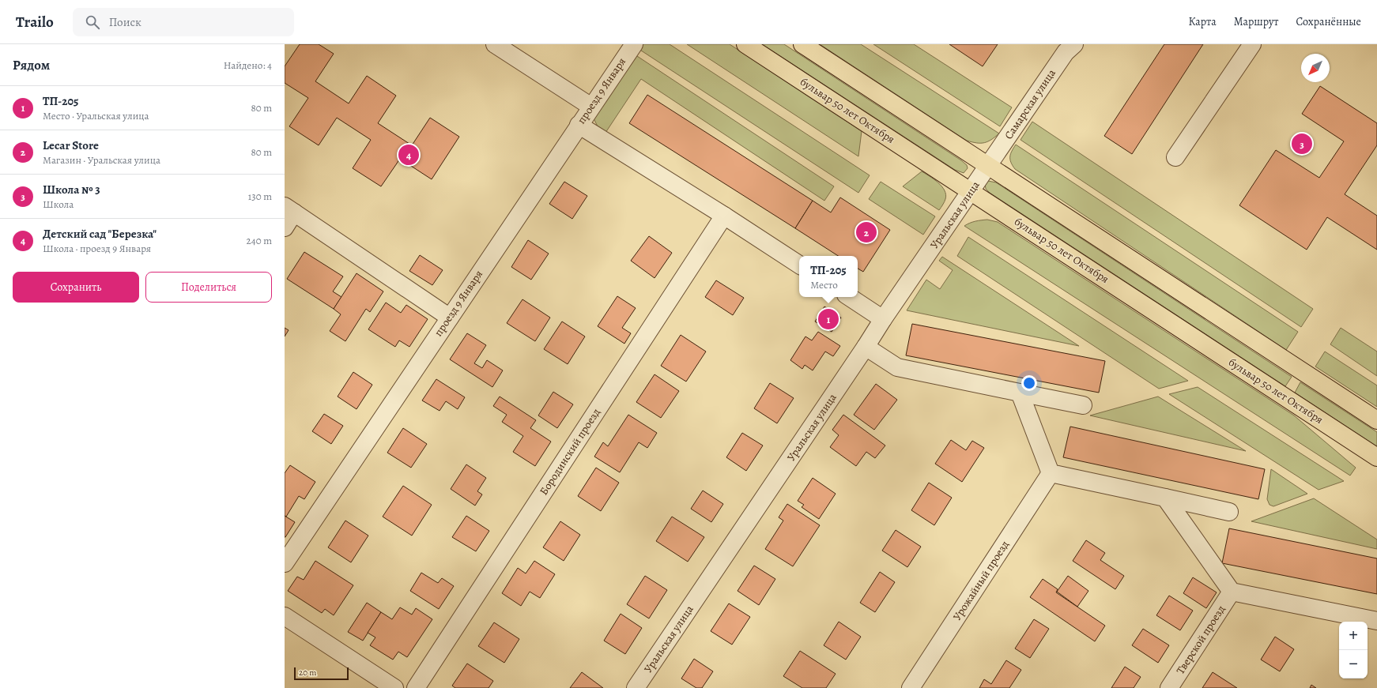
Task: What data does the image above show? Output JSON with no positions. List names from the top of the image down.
{
  "streets": {
    "main road": ["бульвар 50 лет Октября"],
    "street": [
      "проезд 9 Января",
      "Самарская улица",
      "Уральская улица",
      "Бородинский проезд",
      "Урожайный проезд",
      "Тверской проезд"
    ]
  },
  "crossings": [
    ["Самарская улица", "Уральская улица"],
    ["бульвар 50 лет Октября", "Уральская улица"]
  ],
  "scale_bar": "20 m",
  "north": "bottom left",
  "page": {
    "header": "Trailo",
    "search": "Поиск",
    "nav": ["Карта", "Маршрут", "Сохранённые"],
    "heading": ["Рядом", "Найдено: 4"],
    "list": [
      {
        "mark": "1",
        "name": "ТП-205",
        "note": "Место · Уральская улица",
        "value": "80 m"
      },
      {
        "mark": "2",
        "name": "Lecar Store",
        "note": "Магазин · Уральская улица",
        "value": "80 m"
      },
      {
        "mark": "3",
        "name": "Школа № 3",
        "note": "Школа",
        "value": "130 m"
      },
      {
        "mark": "4",
        "name": "Детский сад \"Березка\"",
        "note": "Школа · проезд 9 Января",
        "value": "240 m"
      }
    ],
    "pins": [
      "3",
      "4",
      "2",
      "1"
    ],
    "popup": ["ТП-205", "Место"],
    "buttons": ["Сохранить", "Поделиться"],
    "map_buttons": ["+", "−"],
    "scale": "20 m"
  }
}
